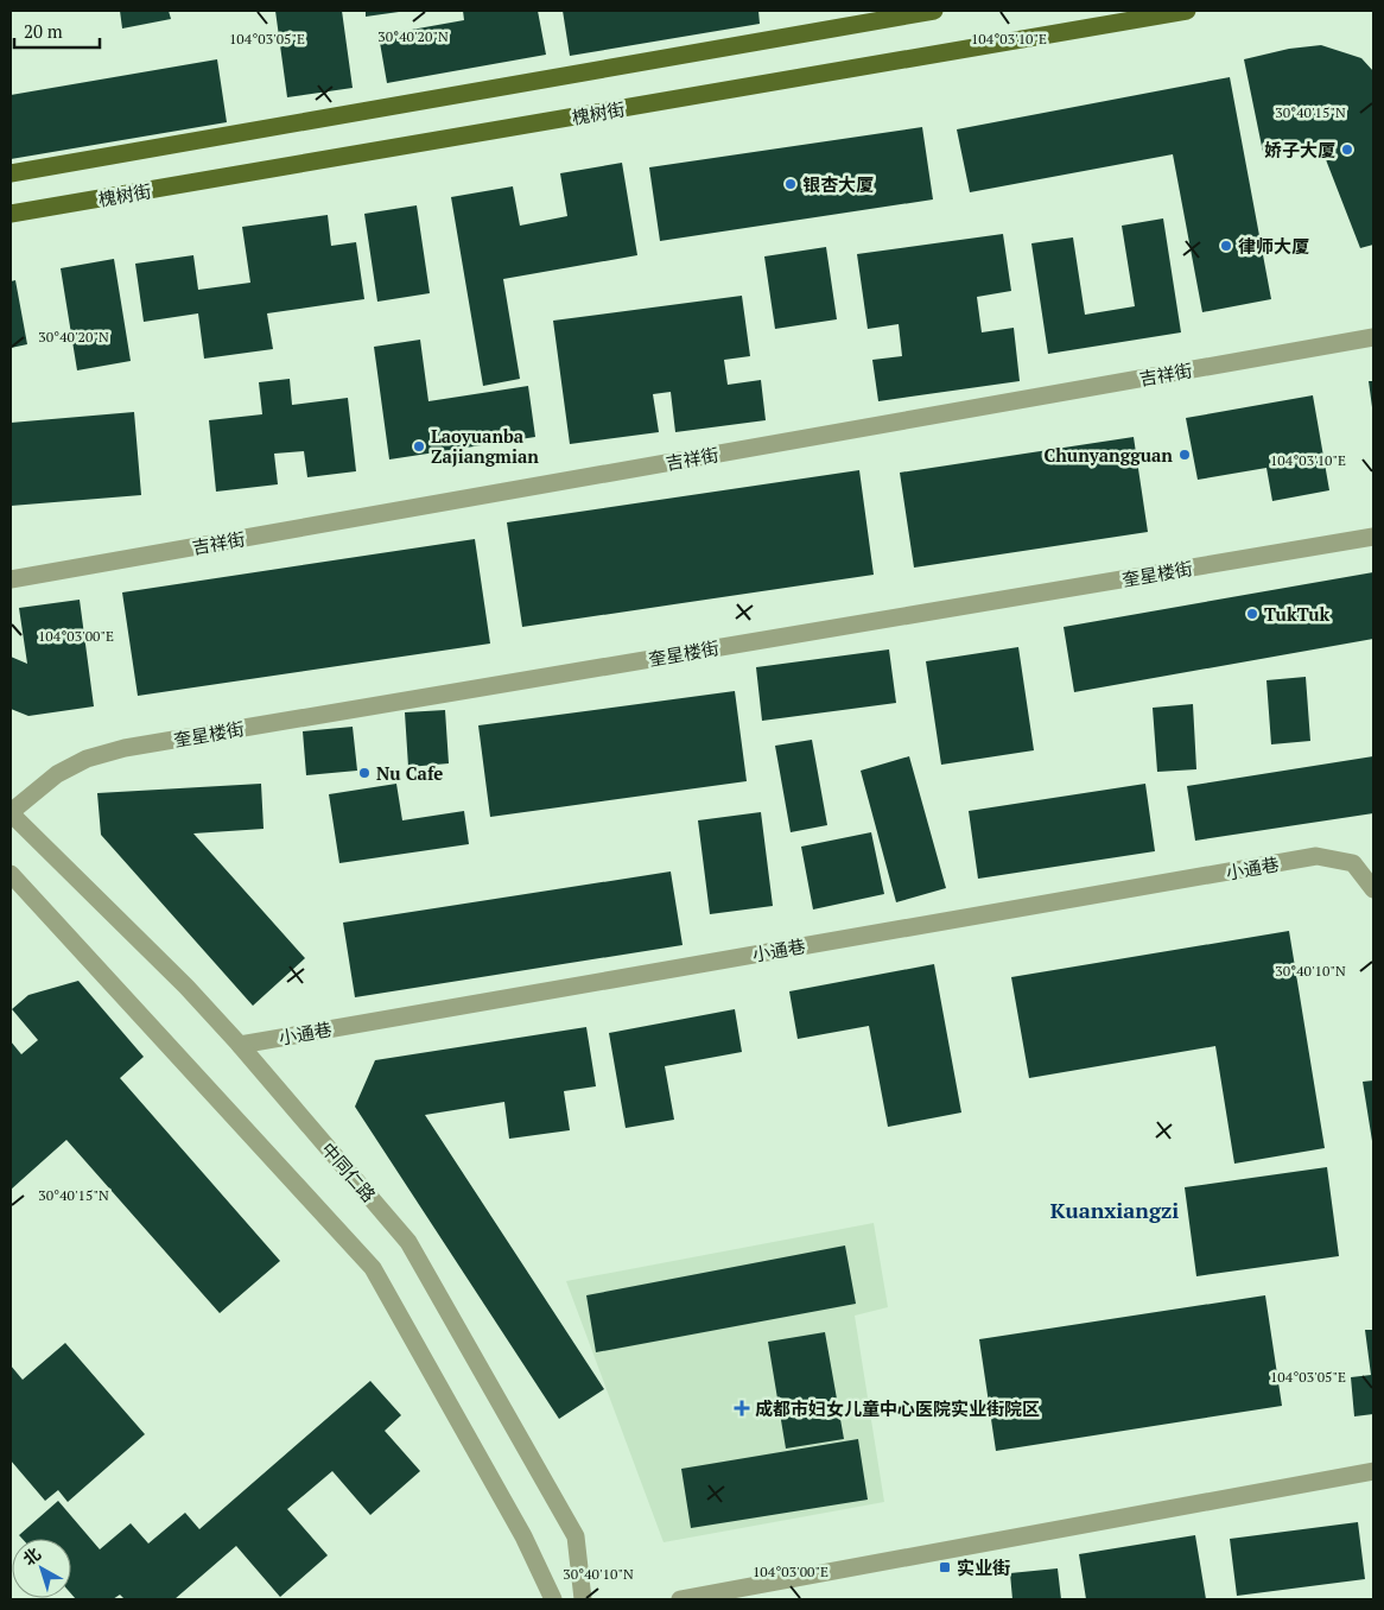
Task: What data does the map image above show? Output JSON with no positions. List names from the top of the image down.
{
  "streets": {
    "main road": ["槐树街"],
    "street": [
      "吉祥街",
      "奎星楼街",
      "小通巷",
      "中同仁路"
    ]
  },
  "crossings": [
    ["奎星楼街", "中同仁路"],
    ["小通巷", "中同仁路"]
  ],
  "districts": ["Kuanxiangzi"],
  "places": {
    "other": [
      "娇子大厦",
      "银杏大厦",
      "律师大厦",
      "Laoyuanba Zajiangmian",
      "Chunyangguan",
      "TukTuk",
      "Nu Cafe"
    ],
    "health": ["成都市妇女儿童中心医院实业街院区"],
    "transit": ["实业街"]
  },
  "scale_bar": "20 m",
  "north": "top left",
  "coordinates": [
    "30°40'20\"N",
    "104°03'10\"E",
    "104°03'05\"E",
    "30°40'15\"N",
    "104°03'00\"E",
    "30°40'10\"N"
  ]
}
